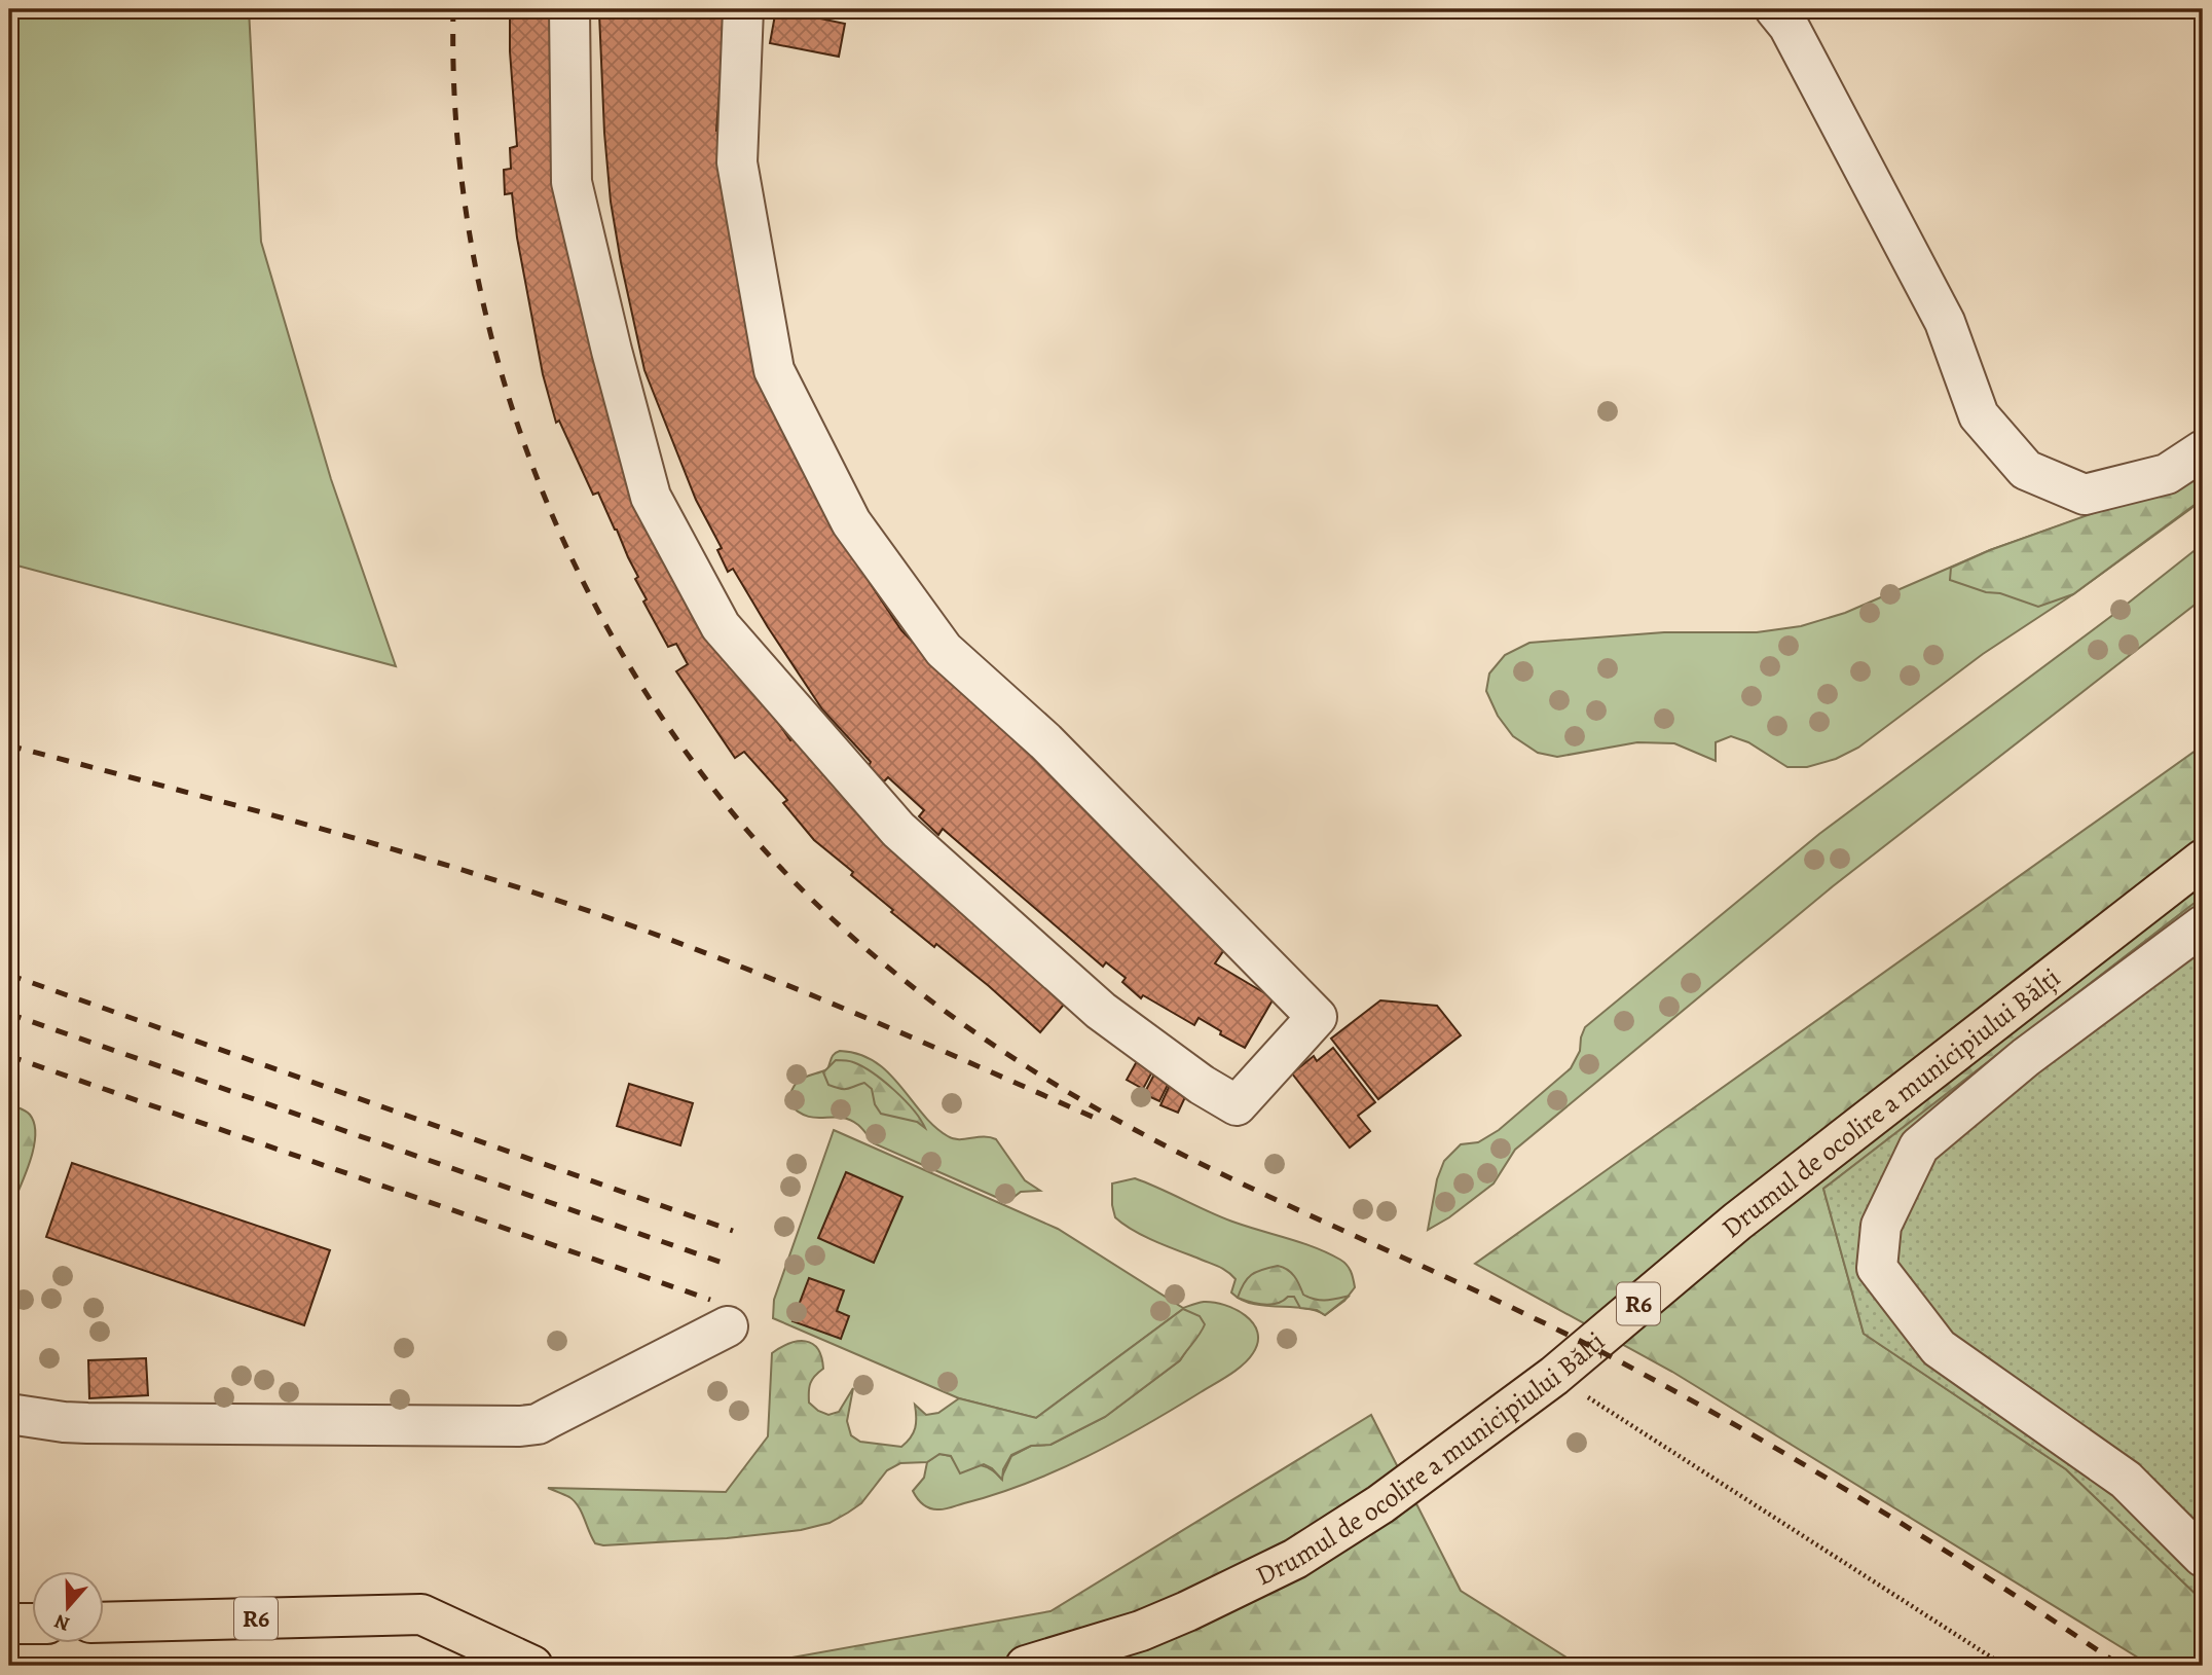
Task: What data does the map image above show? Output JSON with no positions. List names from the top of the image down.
{
  "streets": {
    "highway": ["Drumul de ocolire a municipiului Bălți", "R6"]
  },
  "north": "bottom"
}
